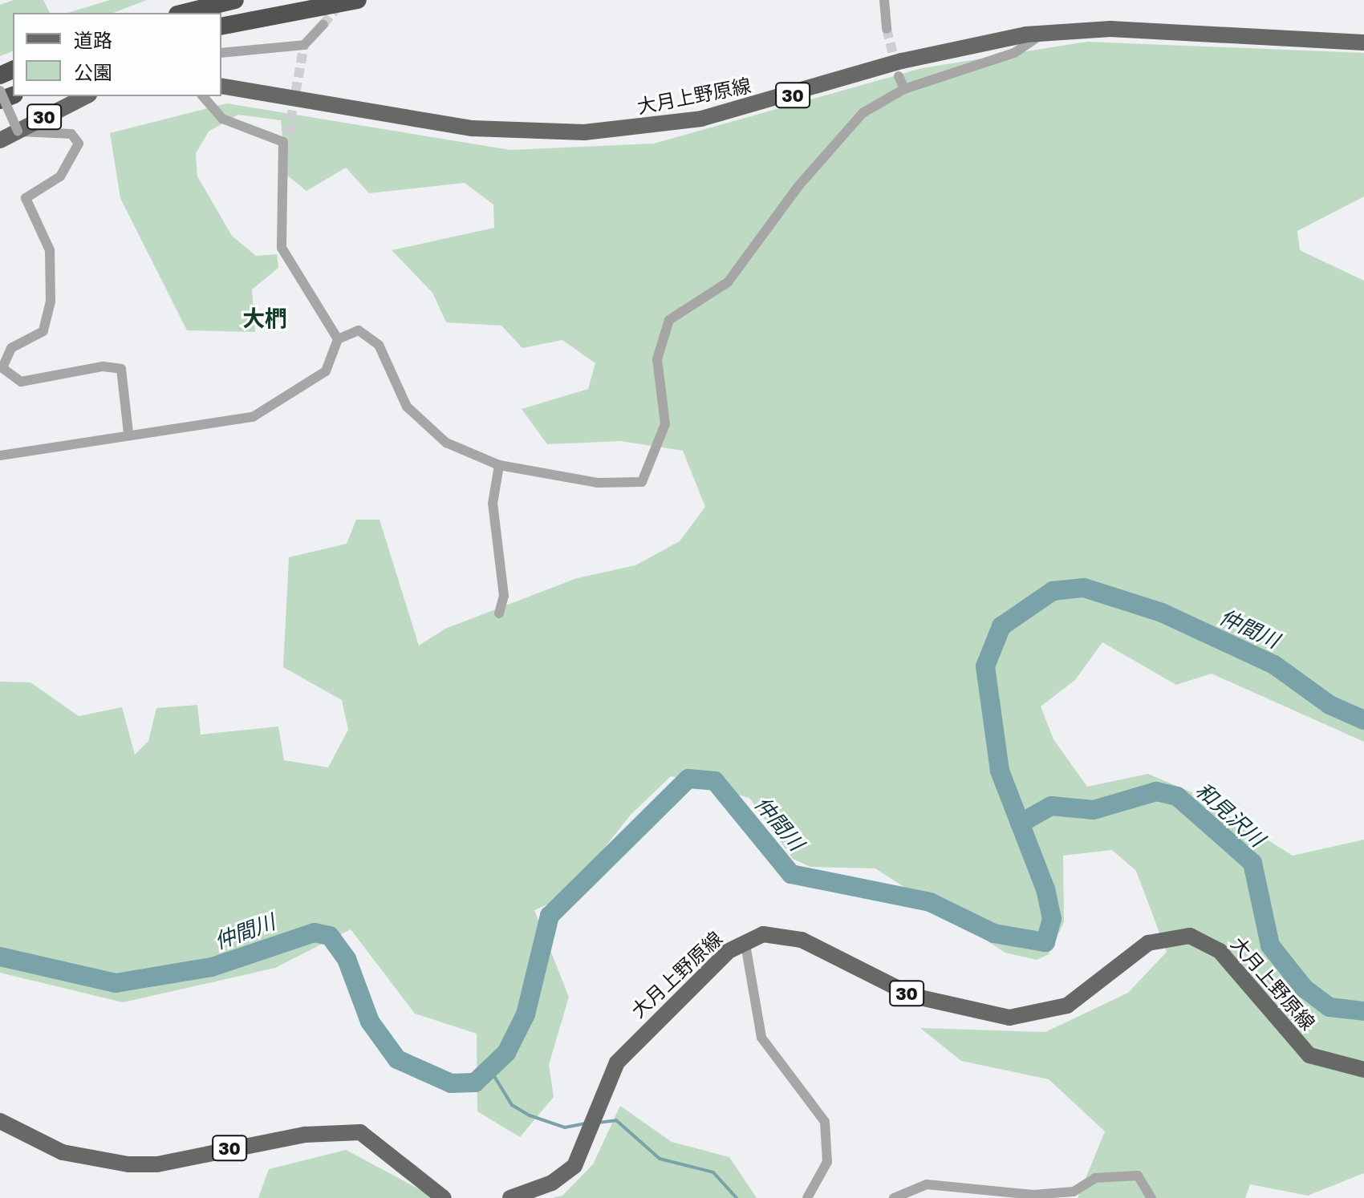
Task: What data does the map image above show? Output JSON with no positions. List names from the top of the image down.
{
  "streets": {
    "main road": ["大月上野原線", "30"]
  },
  "districts": ["大椚"],
  "water": ["仲間川", "和見沢川"],
  "legend": ["道路", "公園"]
}
